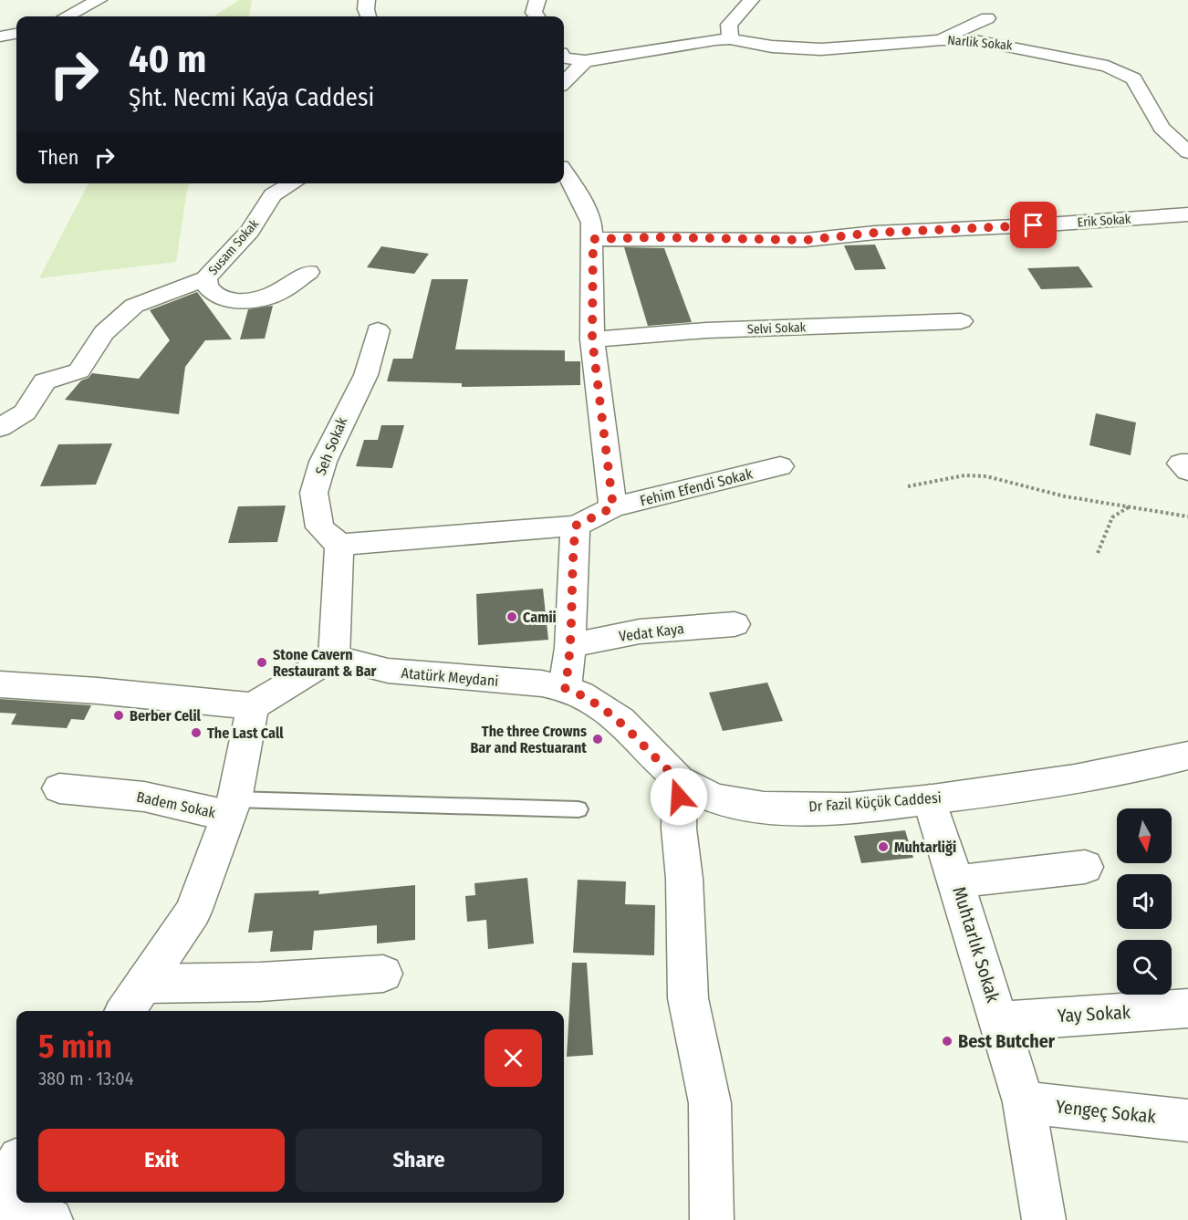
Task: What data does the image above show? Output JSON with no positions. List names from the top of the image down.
{
  "streets": {
    "street": [
      "Narlik Sokak",
      "Erik Sokak",
      "Susam Sokak",
      "Selvi Sokak",
      "Seh Sokak",
      "Fehim Efendi Sokak",
      "Vedat Kaya",
      "Atatürk Meydani",
      "Dr Fazil Kϋçϋk Caddesi",
      "Badem Sokak",
      "Muhtarlık Sokak",
      "Yay Sokak",
      "Yengeç Sokak"
    ]
  },
  "crossings": [
    ["Atatürk Meydani", "Dr Fazil Kϋçϋk Caddesi"],
    ["Dr Fazil Kϋçϋk Caddesi", "Muhtarlık Sokak"],
    ["Muhtarlık Sokak", "Yay Sokak"],
    ["Muhtarlık Sokak", "Yengeç Sokak"]
  ],
  "places": [
    "Camii",
    "Stone Cavern Restaurant & Bar",
    "Berber Celil",
    "The Last Call",
    "The three Crowns Bar and Restuarant",
    "Muhtarliği",
    "Best Butcher"
  ],
  "north": "bottom",
  "page": {
    "turn": ["40 m", "Şht. Necmi Kaýa Caddesi"],
    "then": "Then",
    "heading": ["5 min", "380 m · 13:04"],
    "buttons": ["Exit", "Share"]
  }
}
